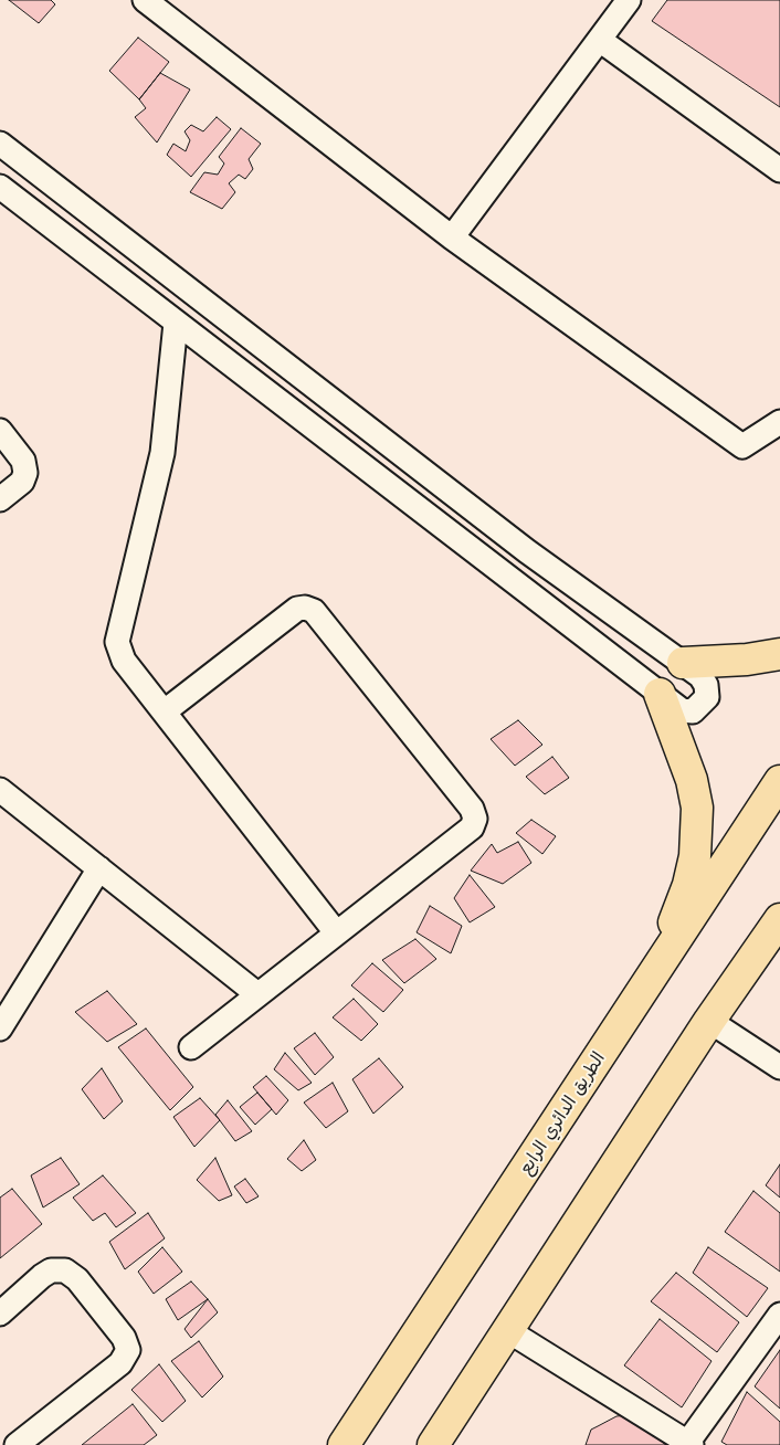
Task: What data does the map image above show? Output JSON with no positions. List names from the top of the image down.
{
  "streets": {
    "main road": ["الطريق الدائري الرابع"]
  }
}
